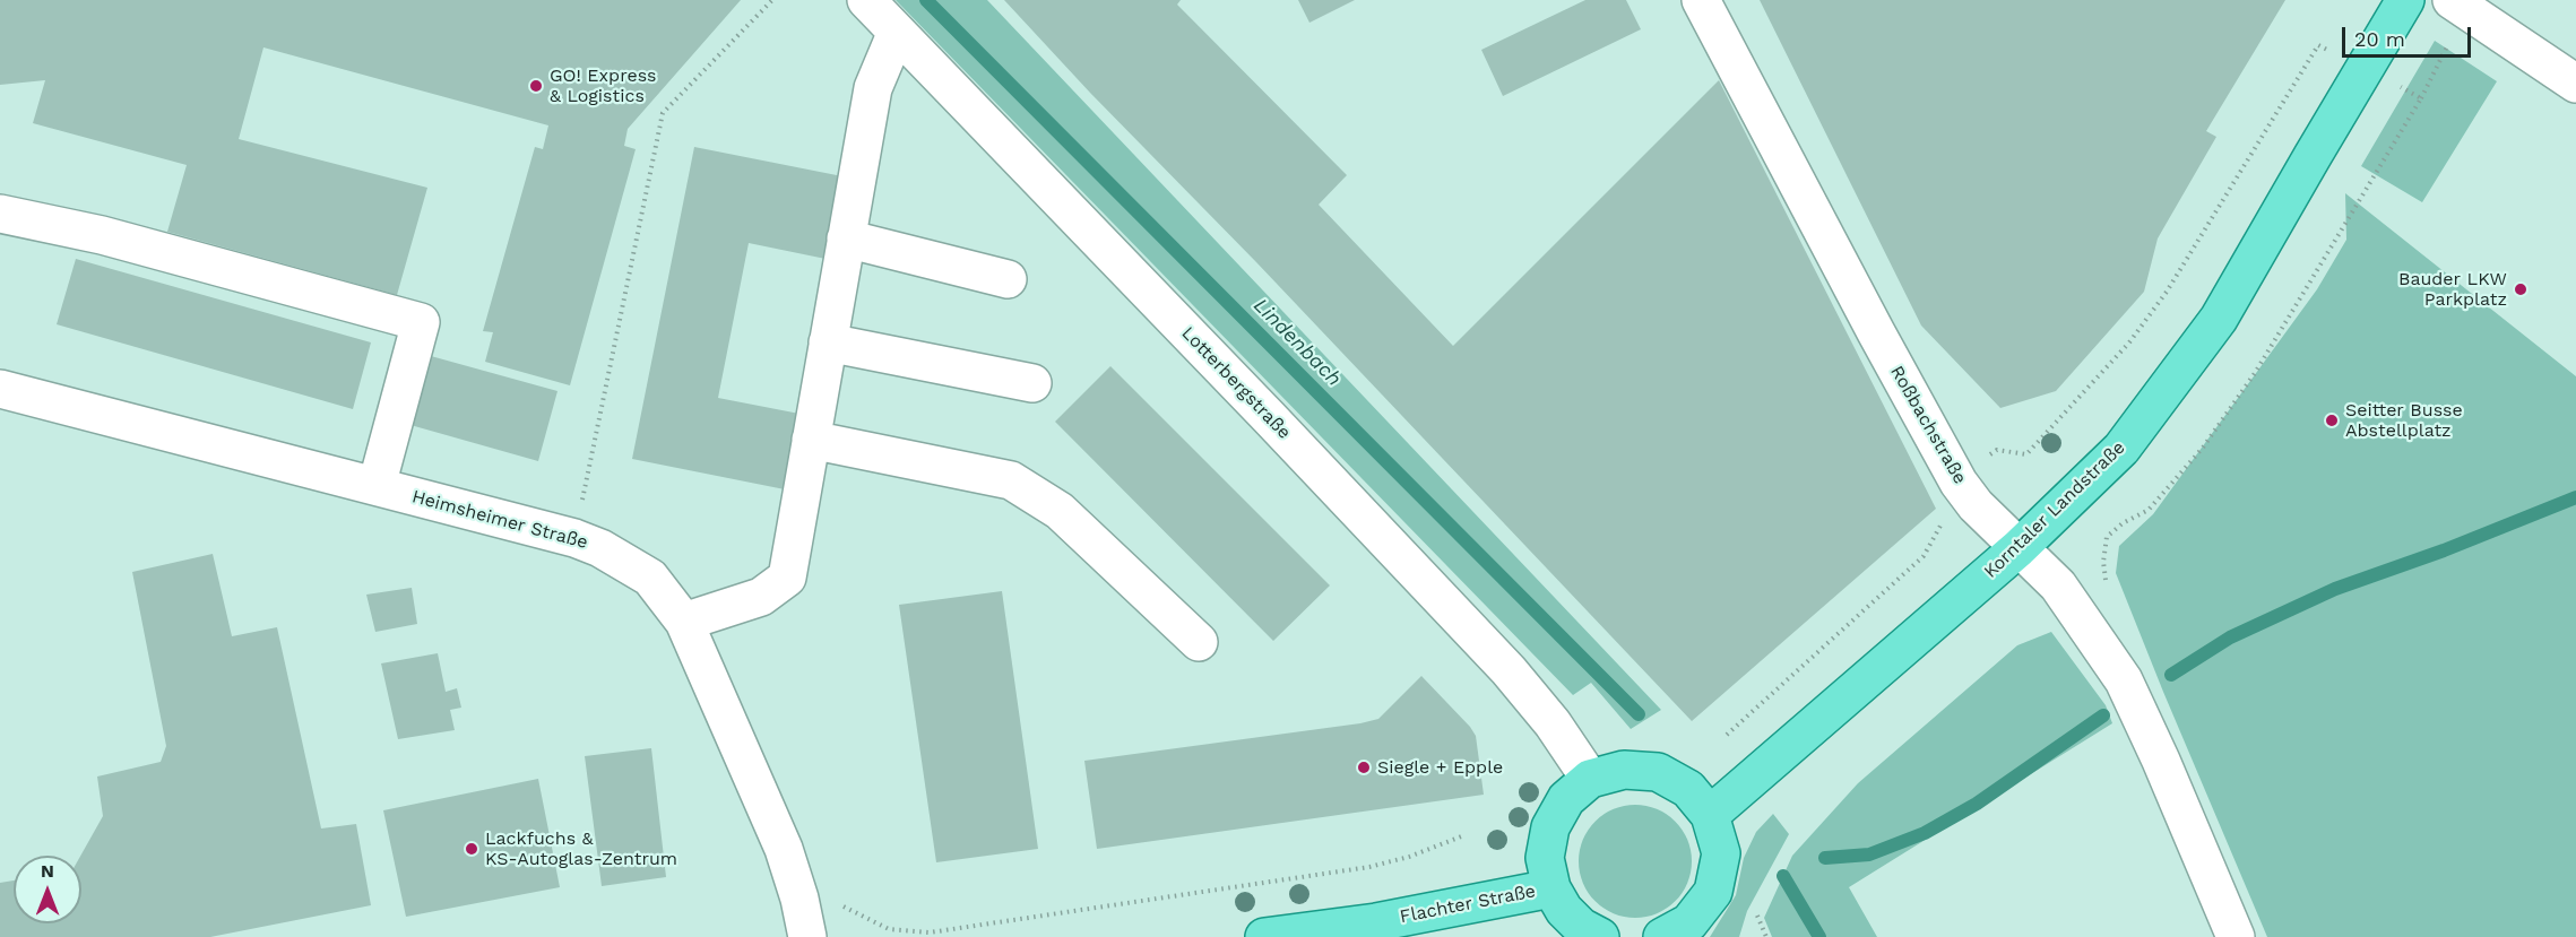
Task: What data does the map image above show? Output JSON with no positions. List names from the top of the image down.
{
  "streets": {
    "main road": ["Korntaler Landstraße", "Flachter Straße"],
    "street": ["Lotterbergstraße", "Roßbachstraße", "Heimsheimer Straße"]
  },
  "crossings": [
    ["Roßbachstraße", "Korntaler Landstraße"]
  ],
  "water": ["Lindenbach"],
  "places": [
    "GO! Express & Logistics",
    "Bauder LKW Parkplatz",
    "Seitter Busse Abstellplatz",
    "Siegle + Epple",
    "Lackfuchs & KS-Autoglas-Zentrum"
  ],
  "scale_bar": "20 m",
  "north": "top"
}
